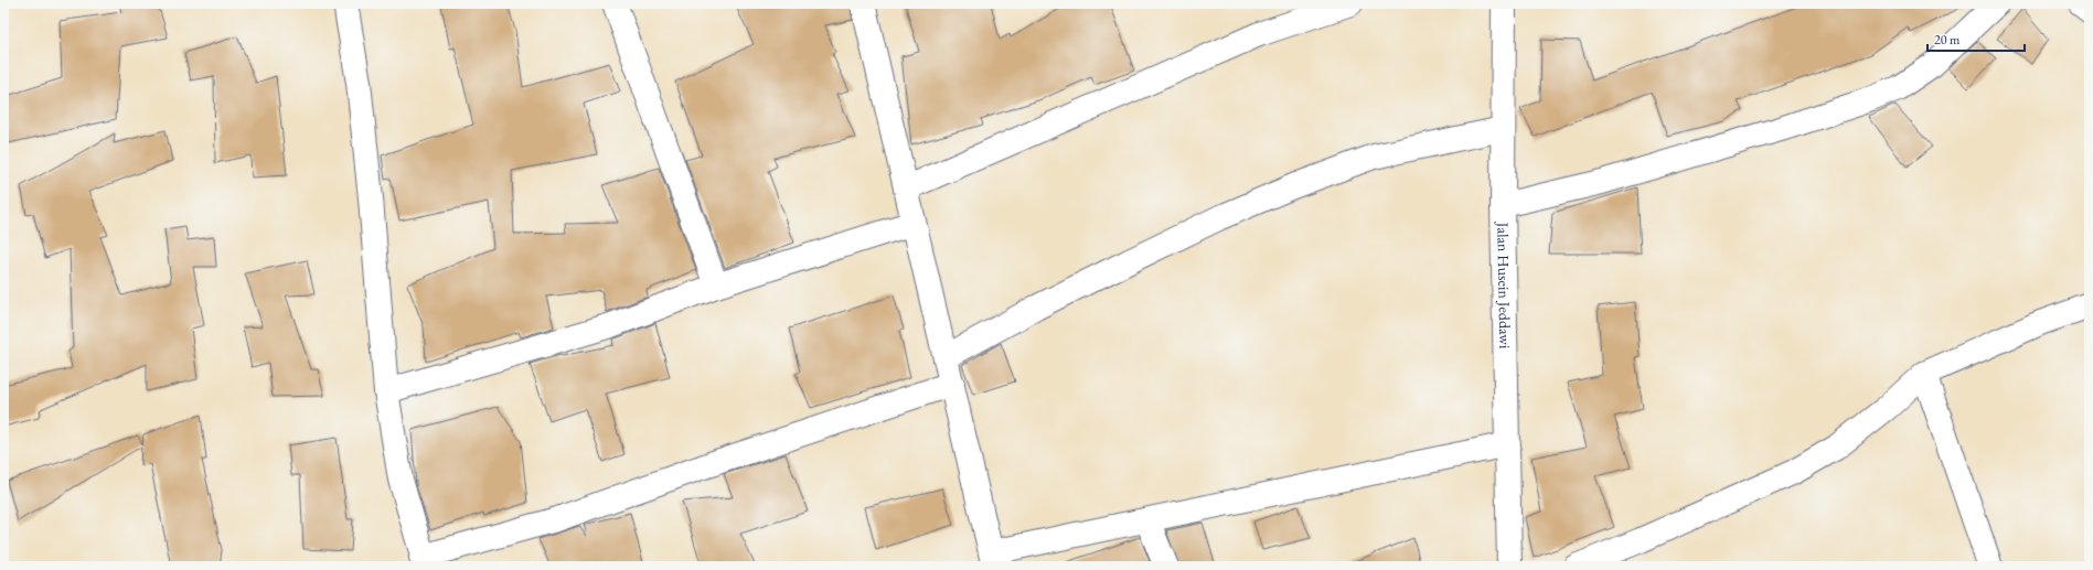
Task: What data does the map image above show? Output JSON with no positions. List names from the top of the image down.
{
  "streets": {
    "street": ["Jalan Husein Jeddawi"]
  },
  "scale_bar": "20 m"
}
